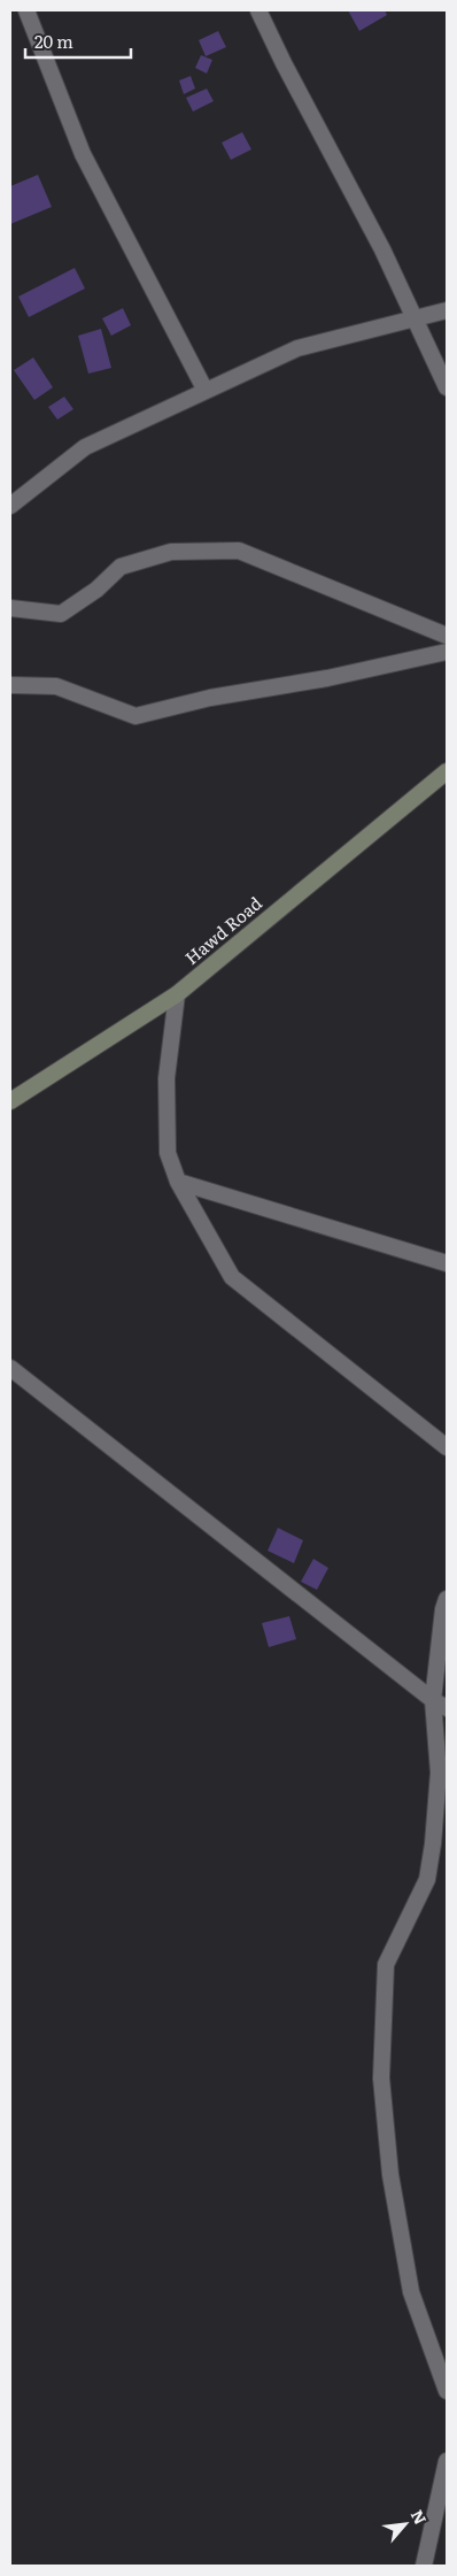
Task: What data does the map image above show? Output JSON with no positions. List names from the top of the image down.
{
  "streets": {
    "main road": ["Hawd Road"]
  },
  "scale_bar": "20 m",
  "north": "top right"
}
